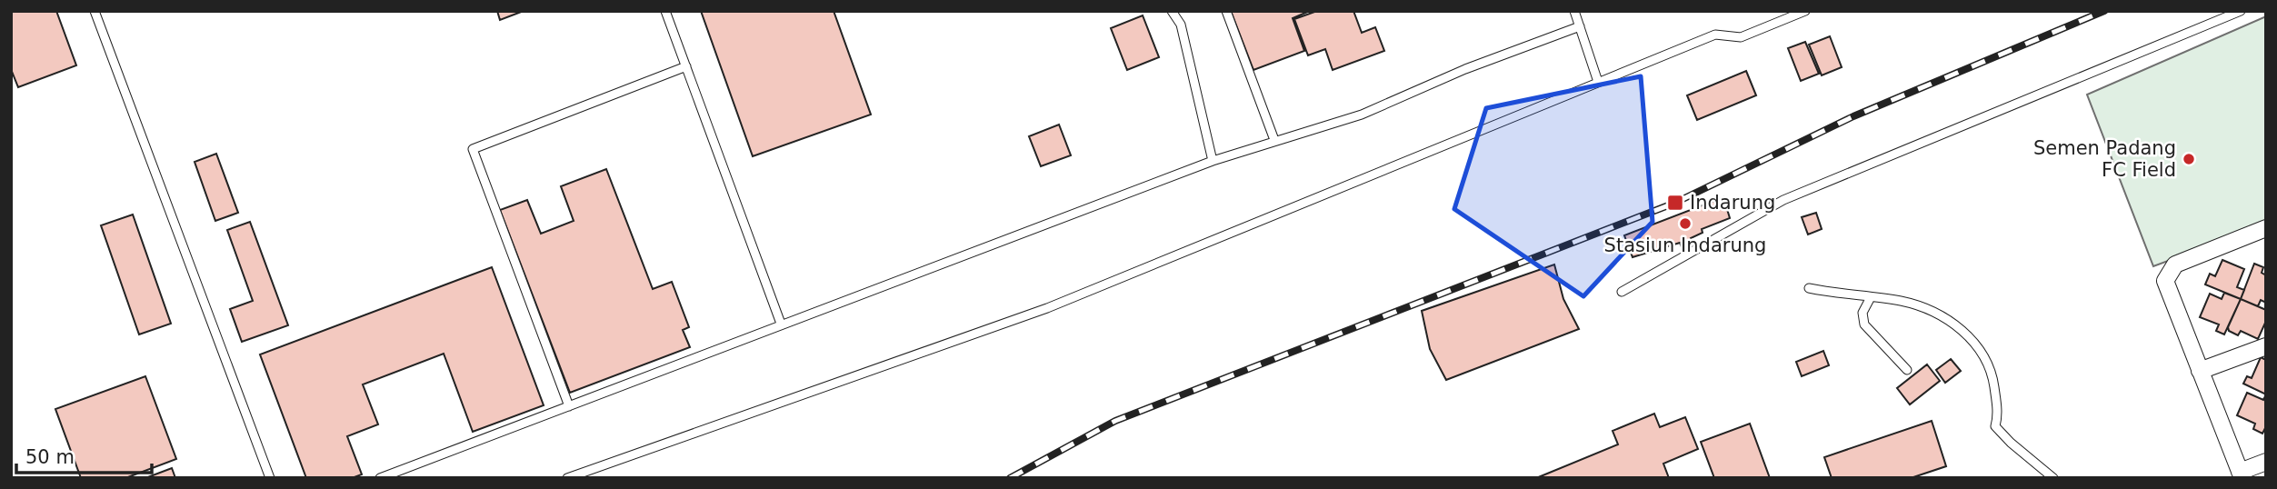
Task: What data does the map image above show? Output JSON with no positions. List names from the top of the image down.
{
  "places": {
    "other": ["Semen Padang FC Field", "Stasiun Indarung"],
    "transit": ["Indarung"]
  },
  "scale_bar": "50 m"
}
